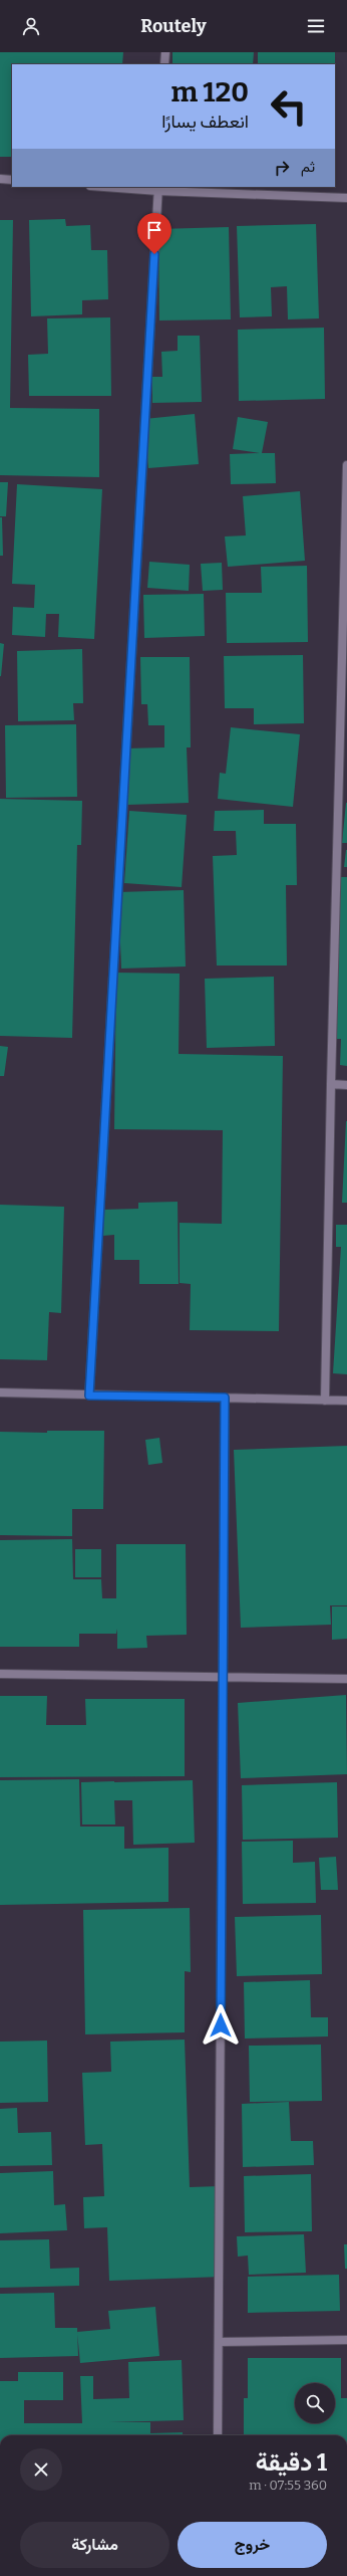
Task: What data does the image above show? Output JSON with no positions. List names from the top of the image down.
{
  "page": {
    "header": "Routely",
    "turn": ["120 m", "انعطف يسارًا"],
    "then": "ثم",
    "heading": ["1 دقيقة", "360 m · 07:55"],
    "buttons": ["خروج", "مشاركة"]
  }
}
